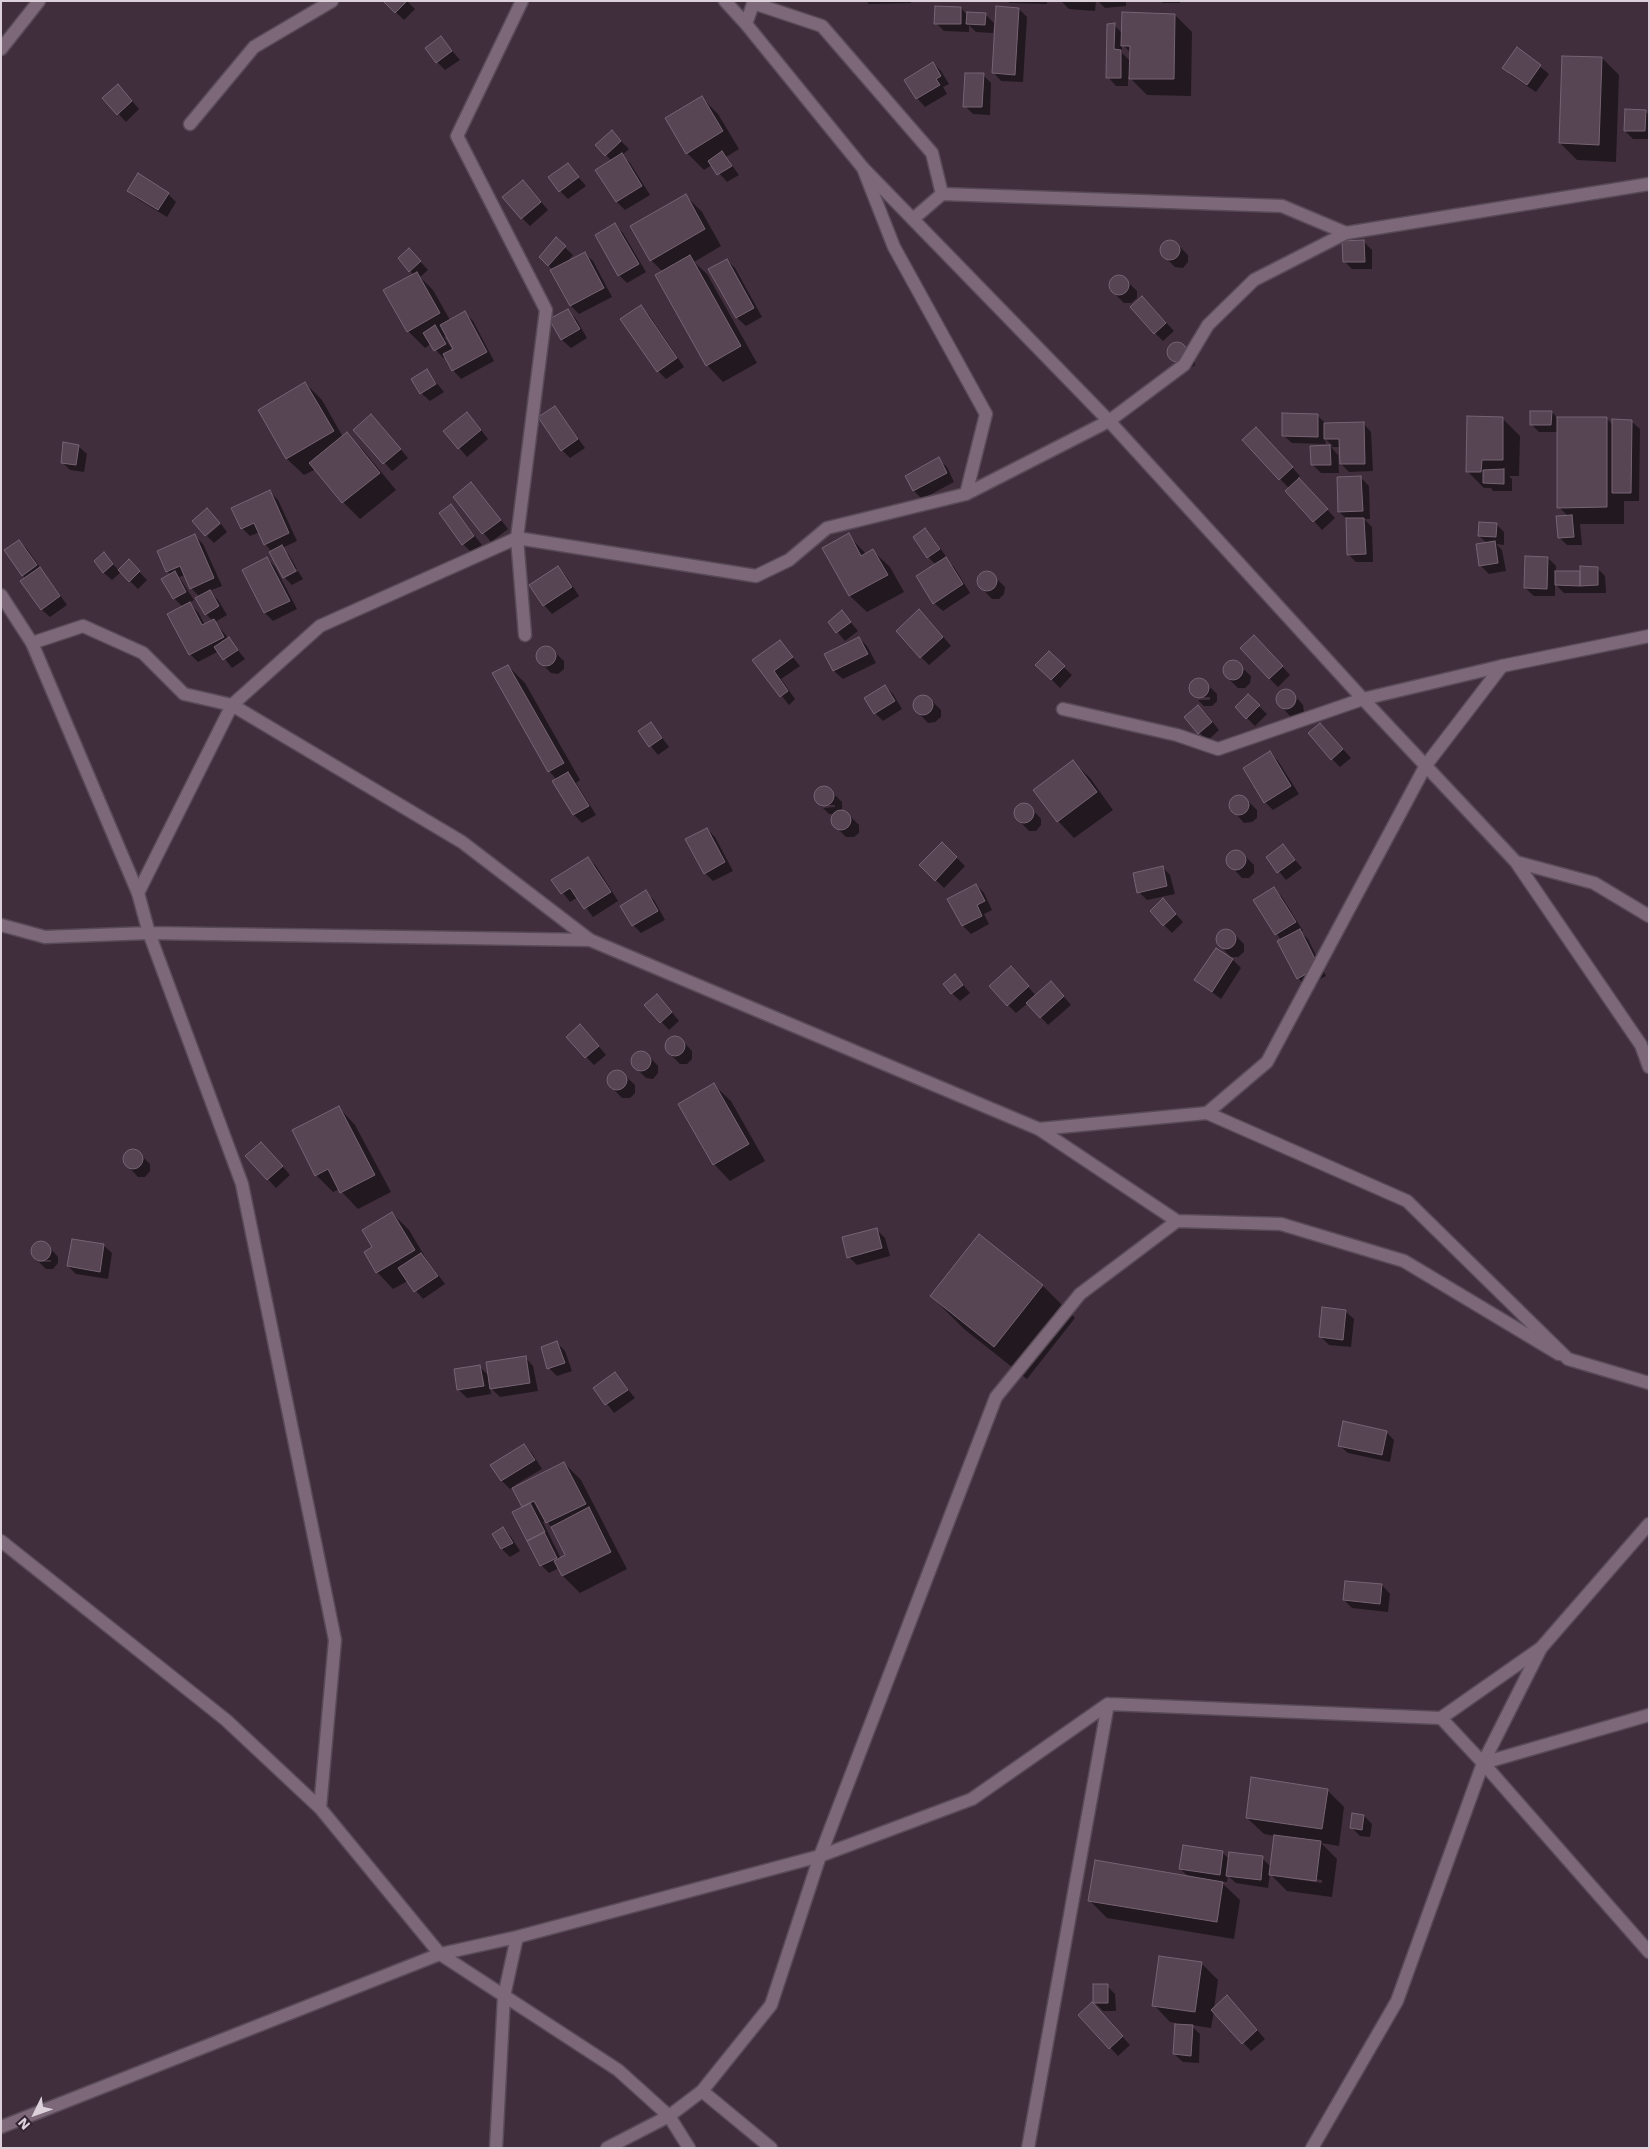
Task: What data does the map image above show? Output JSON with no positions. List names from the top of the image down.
{
  "north": "bottom left"
}
